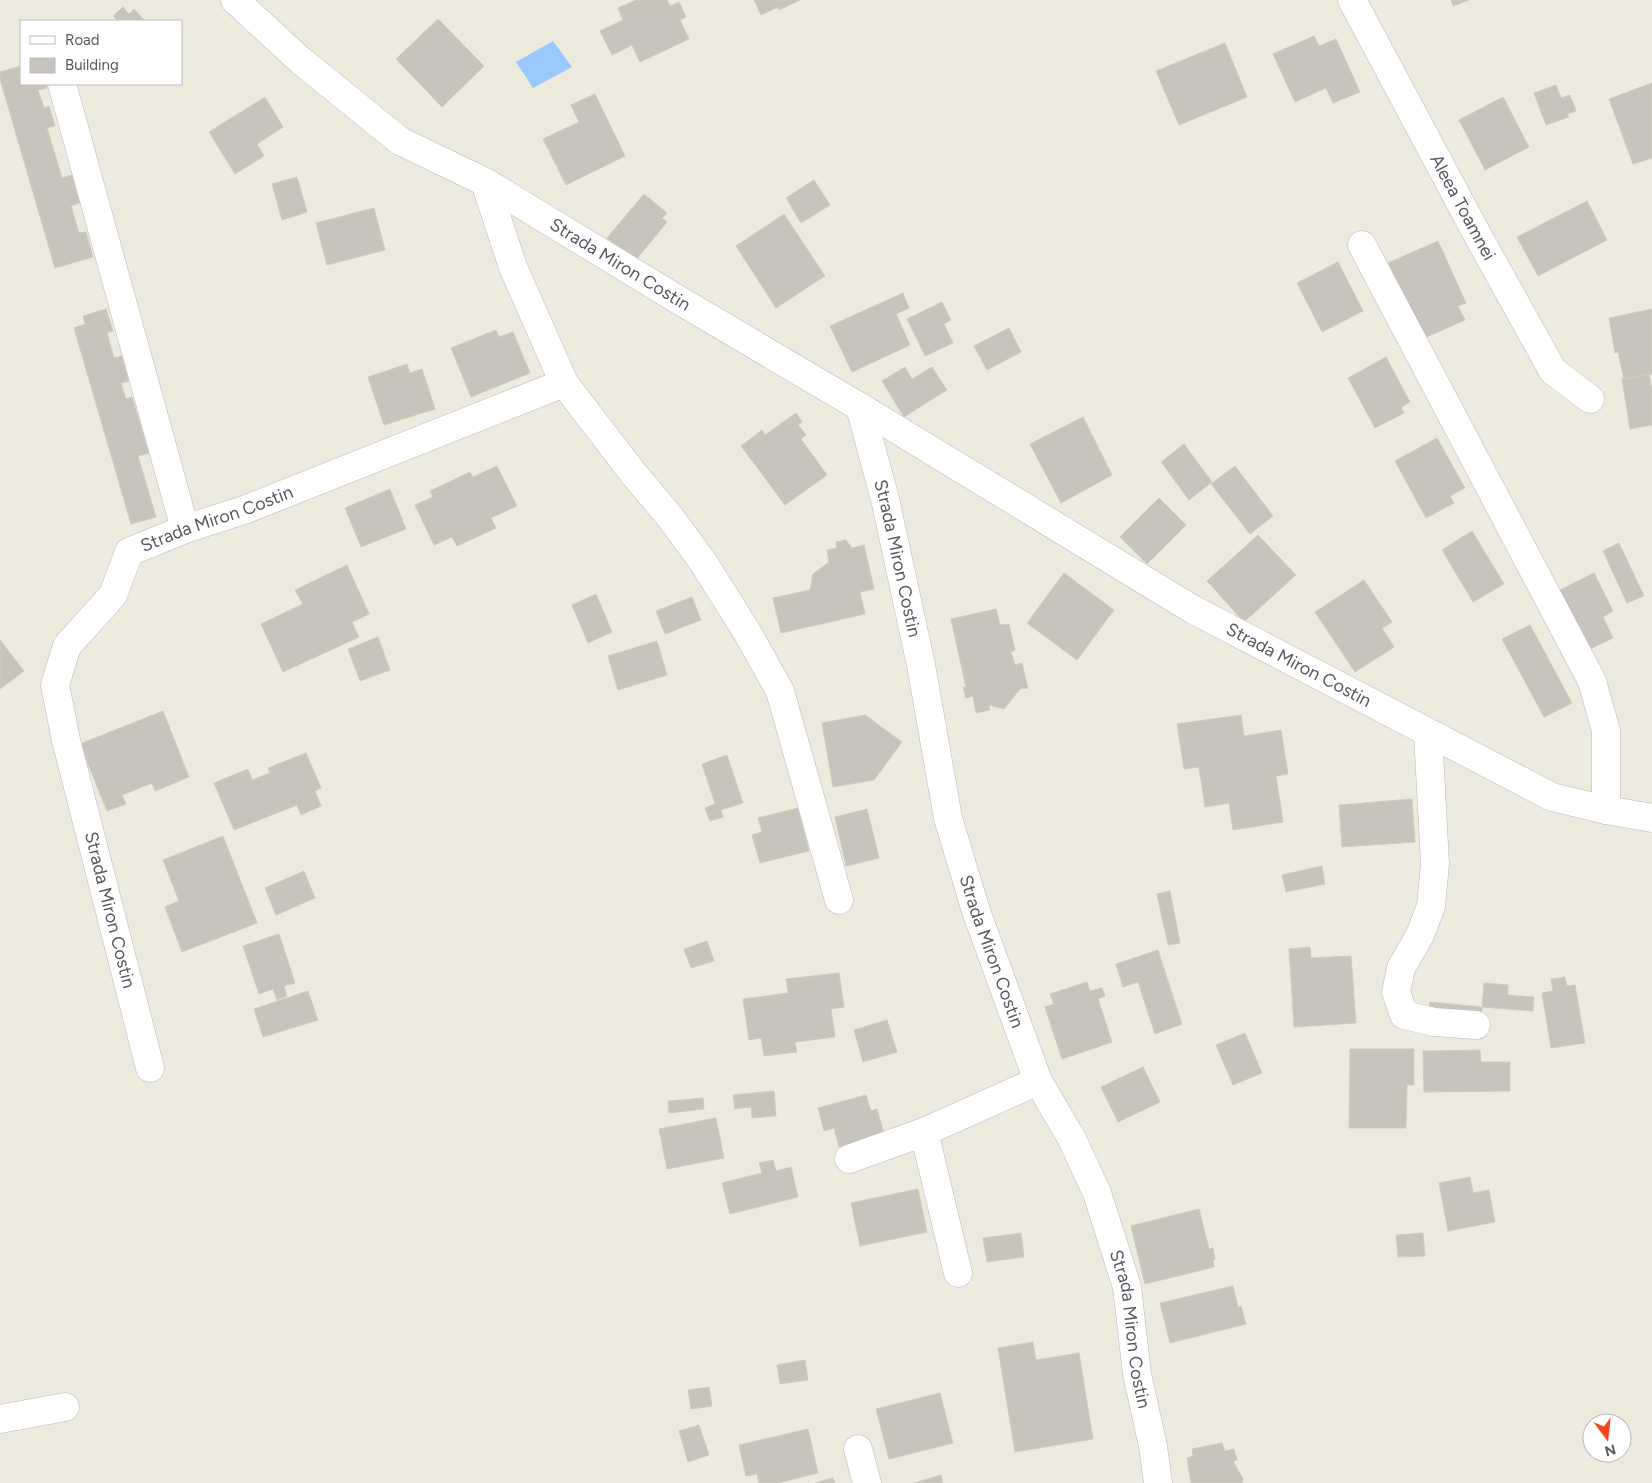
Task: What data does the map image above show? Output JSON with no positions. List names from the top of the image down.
{
  "streets": {
    "street": ["Aleea Toamnei", "Strada Miron Costin"]
  },
  "legend": ["Road", "Building"],
  "north": "bottom"
}
